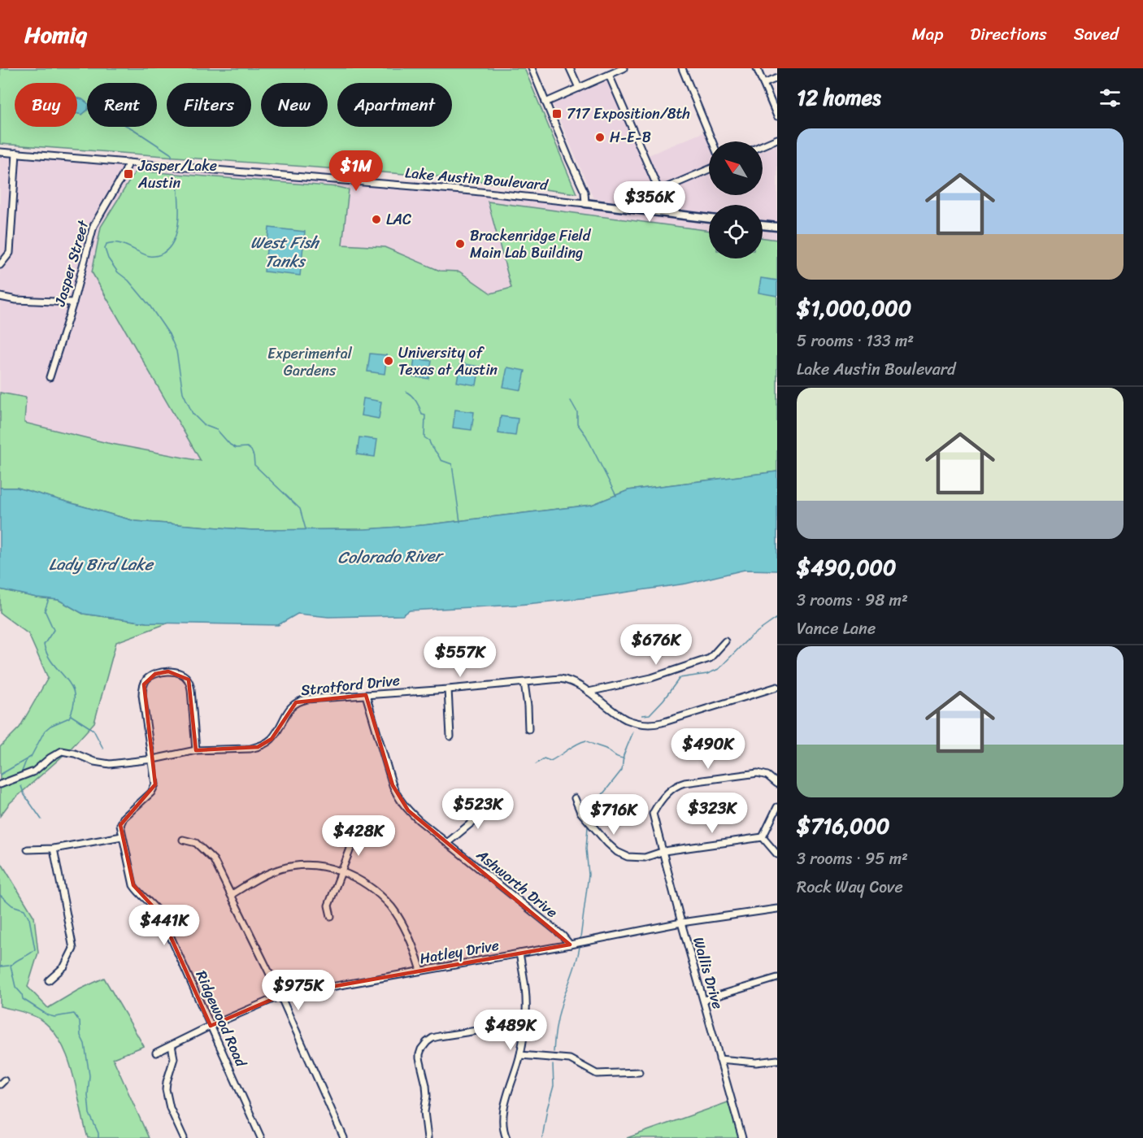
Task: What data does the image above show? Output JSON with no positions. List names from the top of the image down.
{
  "streets": {
    "main road": ["Lake Austin Boulevard"],
    "street": [
      "Jasper Street",
      "Stratford Drive",
      "Ashworth Drive",
      "Hatley Drive",
      "Wallis Drive",
      "Ridgewood Road"
    ]
  },
  "crossings": [
    ["Lake Austin Boulevard", "Jasper Street"],
    ["Stratford Drive", "Ashworth Drive"],
    ["Stratford Drive", "Ridgewood Road"],
    ["Ashworth Drive", "Hatley Drive"],
    ["Hatley Drive", "Wallis Drive"],
    ["Hatley Drive", "Ridgewood Road"]
  ],
  "water": ["West Fish Tanks", "Colorado River", "Lady Bird Lake"],
  "parks": ["Experimental Gardens"],
  "places": {
    "transit": ["717 Exposition/8th", "Jasper/Lake Austin"],
    "other": [
      "H-E-B",
      "LAC",
      "Brackenridge Field Main Lab Building",
      "University of Texas at Austin"
    ]
  },
  "north": "top left",
  "page": {
    "header": "Homiq",
    "nav": ["Map", "Directions", "Saved"],
    "heading": "12 homes",
    "chip": [
      "Buy",
      "Rent",
      "Filters",
      "New",
      "Apartment"
    ],
    "list": [
      {
        "name": "$1,000,000",
        "note": "5 rooms · 133 m² · Lake Austin Boulevard"
      },
      {
        "name": "$490,000",
        "note": "3 rooms · 98 m² · Vance Lane"
      },
      {
        "name": "$716,000",
        "note": "3 rooms · 95 m² · Rock Way Cove"
      }
    ],
    "price": [
      "$1M",
      "$356K",
      "$676K",
      "$557K",
      "$490K",
      "$523K",
      "$323K",
      "$716K",
      "$428K",
      "$441K",
      "$975K",
      "$489K"
    ]
  }
}
